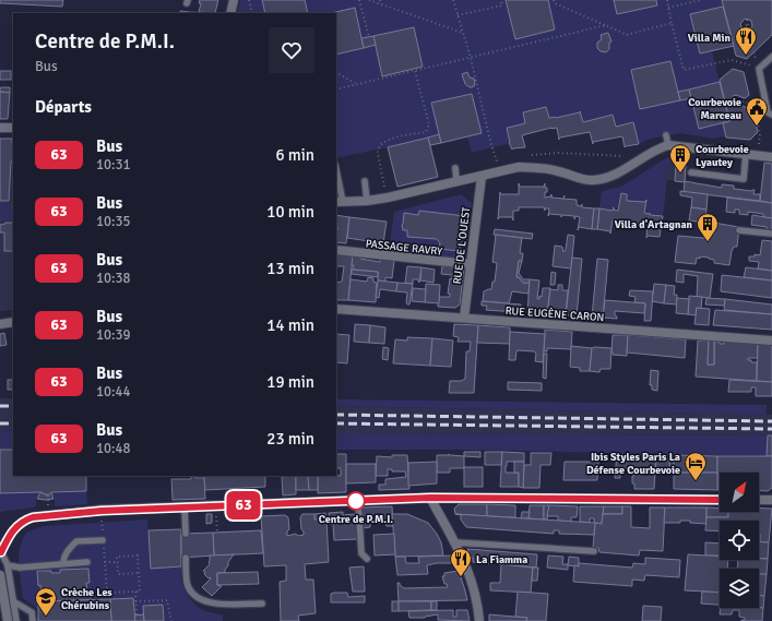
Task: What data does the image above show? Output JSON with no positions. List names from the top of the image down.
{
  "streets": {
    "street": ["RUE DE L'OUEST", "PASSAGE RAVRY", "RUE EUGÈNE CARON"]
  },
  "crossings": [
    ["RUE DE L'OUEST", "PASSAGE RAVRY"],
    ["RUE DE L'OUEST", "RUE EUGÈNE CARON"]
  ],
  "places": {
    "restaurant": ["Villa Min", "La Fiamma"],
    "public building": ["Courbevoie Marceau"],
    "building": ["Courbevoie Lyautey", "Villa d'Artagnan"],
    "hotel": ["Ibis Styles Paris La Défense Courbevoie"],
    "other": ["Centre de P.M.I."],
    "school or university": ["Crèche Les Chérubins"]
  },
  "lines": ["bus line 63"],
  "north": "top right",
  "page": {
    "on_map": "63",
    "heading": [
      ["Centre de P.M.I.", "Bus"],
      "Départs"
    ],
    "list": [
      {
        "mark": "63",
        "name": "Bus",
        "note": "10:31",
        "value": "6 min"
      },
      {
        "mark": "63",
        "name": "Bus",
        "note": "10:35",
        "value": "10 min"
      },
      {
        "mark": "63",
        "name": "Bus",
        "note": "10:38",
        "value": "13 min"
      },
      {
        "mark": "63",
        "name": "Bus",
        "note": "10:39",
        "value": "14 min"
      },
      {
        "mark": "63",
        "name": "Bus",
        "note": "10:44",
        "value": "19 min"
      },
      {
        "mark": "63",
        "name": "Bus",
        "note": "10:48",
        "value": "23 min"
      }
    ]
  }
}
